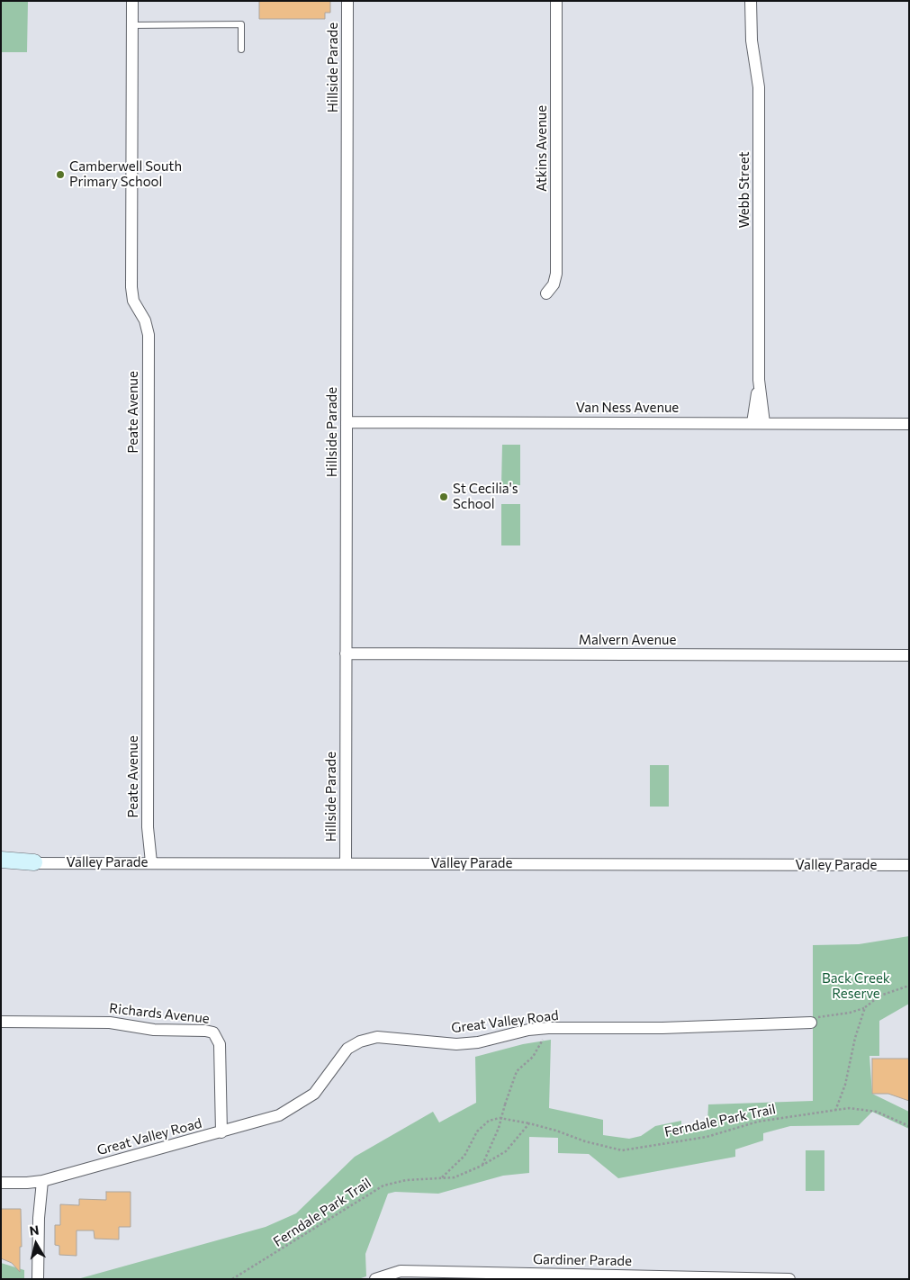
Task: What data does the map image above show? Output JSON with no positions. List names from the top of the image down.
{
  "streets": {
    "street": [
      "Hillside Parade",
      "Atkins Avenue",
      "Webb Street",
      "Van Ness Avenue",
      "Peate Avenue",
      "Malvern Avenue",
      "Valley Parade",
      "Richards Avenue",
      "Great Valley Road",
      "Gardiner Parade"
    ],
    "path": ["Ferndale Park Trail"]
  },
  "crossings": [
    ["Hillside Parade", "Van Ness Avenue"],
    ["Hillside Parade", "Malvern Avenue"],
    ["Hillside Parade", "Valley Parade"],
    ["Webb Street", "Van Ness Avenue"],
    ["Peate Avenue", "Valley Parade"],
    ["Richards Avenue", "Great Valley Road"]
  ],
  "parks": ["Back Creek Reserve"],
  "places": ["Camberwell South Primary School", "St Cecilia's School"],
  "north": "top"
}
